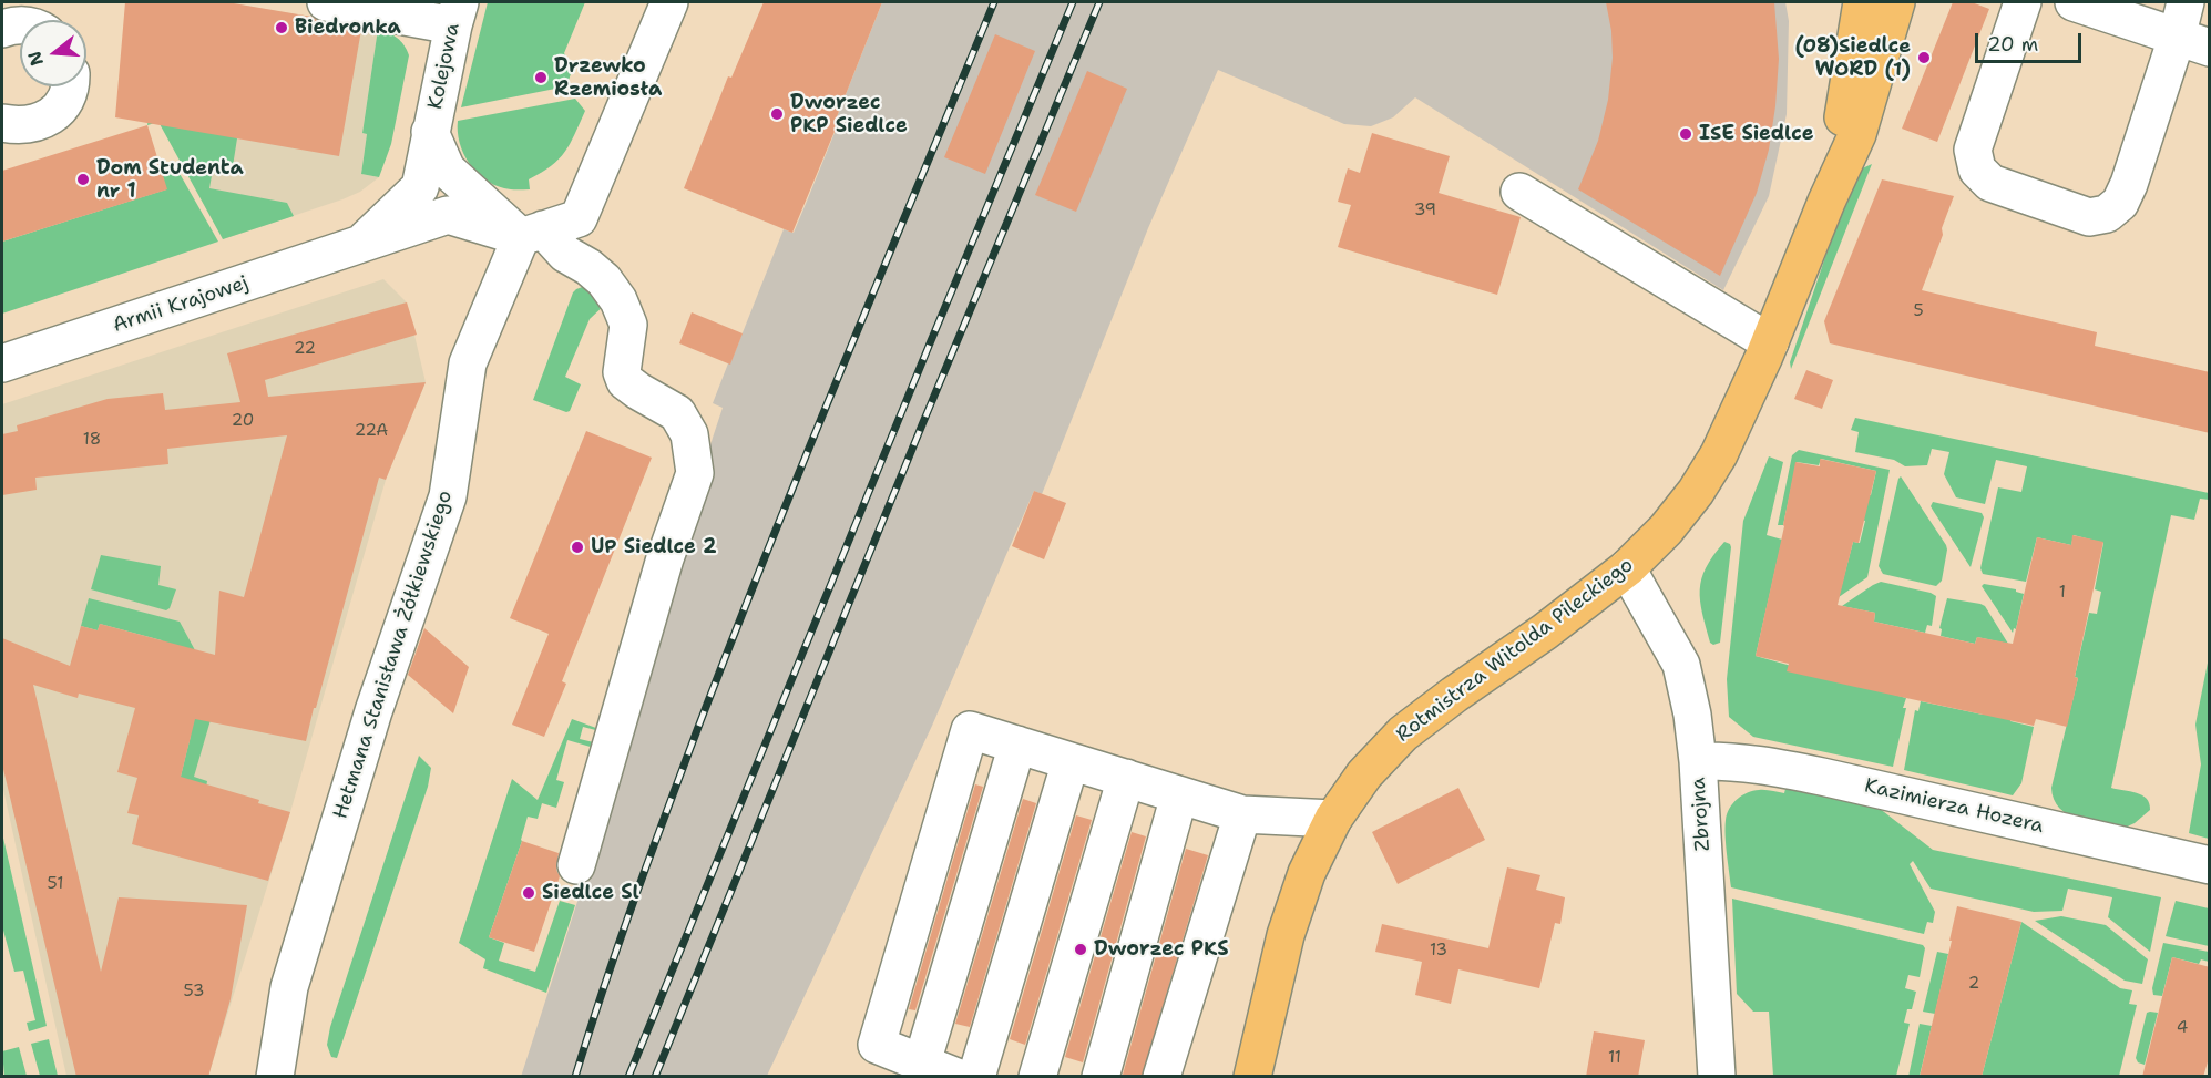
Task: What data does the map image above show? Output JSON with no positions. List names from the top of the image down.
{
  "streets": {
    "main road": ["Rotmistrza Witolda Pileckiego"],
    "street": [
      "Kolejowa",
      "Armii Krajowej",
      "Hetmana Stanisława Żółkiewskiego",
      "Kazimierza Hozera",
      "Zbrojna"
    ]
  },
  "crossings": [
    ["Kolejowa", "Armii Krajowej"],
    ["Kolejowa", "Hetmana Stanisława Żółkiewskiego"],
    ["Armii Krajowej", "Hetmana Stanisława Żółkiewskiego"],
    ["Rotmistrza Witolda Pileckiego", "Zbrojna"],
    ["Kazimierza Hozera", "Zbrojna"]
  ],
  "places": [
    "Biedronka",
    "(08)Siedlce WORD (1)",
    "Drzewko Rzemiosła",
    "Dworzec PKP Siedlce",
    "ISE Siedlce",
    "Dom Studenta nr 1",
    "UP Siedlce 2",
    "Siedlce Sl",
    "Dworzec PKS"
  ],
  "house_numbers": [
    "39",
    "5",
    "22",
    "20",
    "22A",
    "18",
    "1",
    "51",
    "13",
    "2",
    "53",
    "4",
    "11"
  ],
  "scale_bar": "20 m",
  "north": "left"
}
